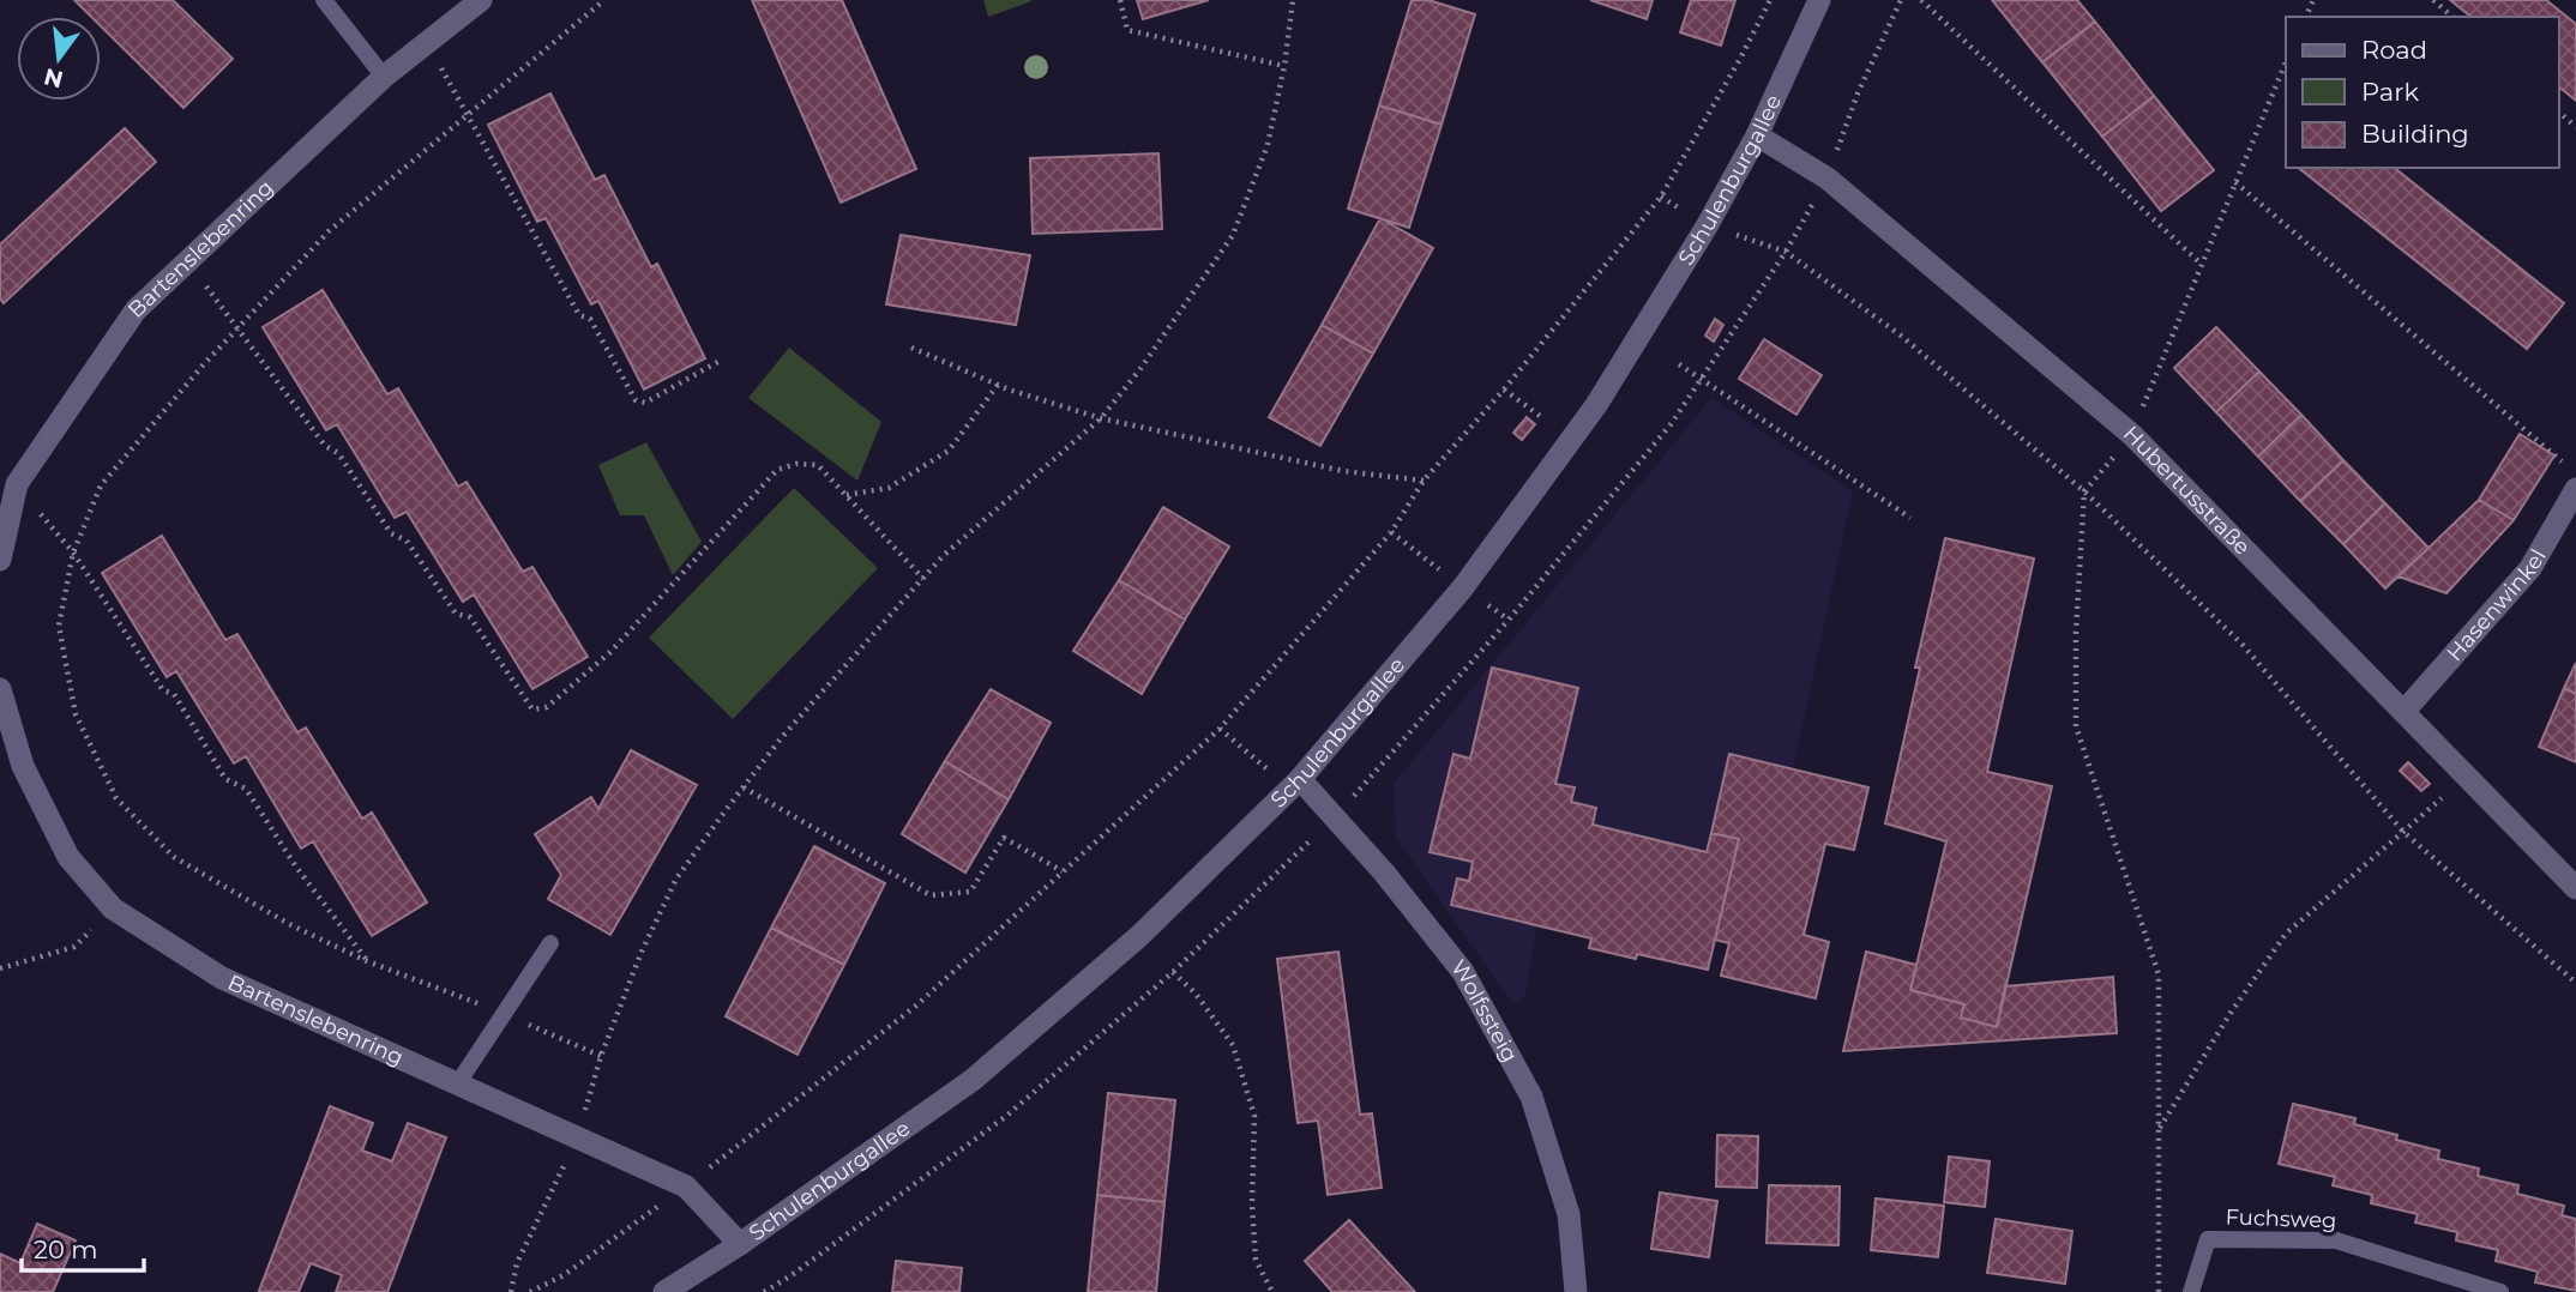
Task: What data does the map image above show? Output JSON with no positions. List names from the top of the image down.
{
  "streets": {
    "street": [
      "Schulenburgallee",
      "Bartenslebenring",
      "Hubertusstraße",
      "Hasenwinkel",
      "Wolfssteig"
    ],
    "lane": ["Fuchsweg"]
  },
  "crossings": [
    ["Schulenburgallee", "Bartenslebenring"],
    ["Schulenburgallee", "Hubertusstraße"],
    ["Schulenburgallee", "Wolfssteig"],
    ["Hubertusstraße", "Hasenwinkel"]
  ],
  "legend": ["Road", "Park", "Building"],
  "scale_bar": "20 m",
  "north": "bottom"
}
